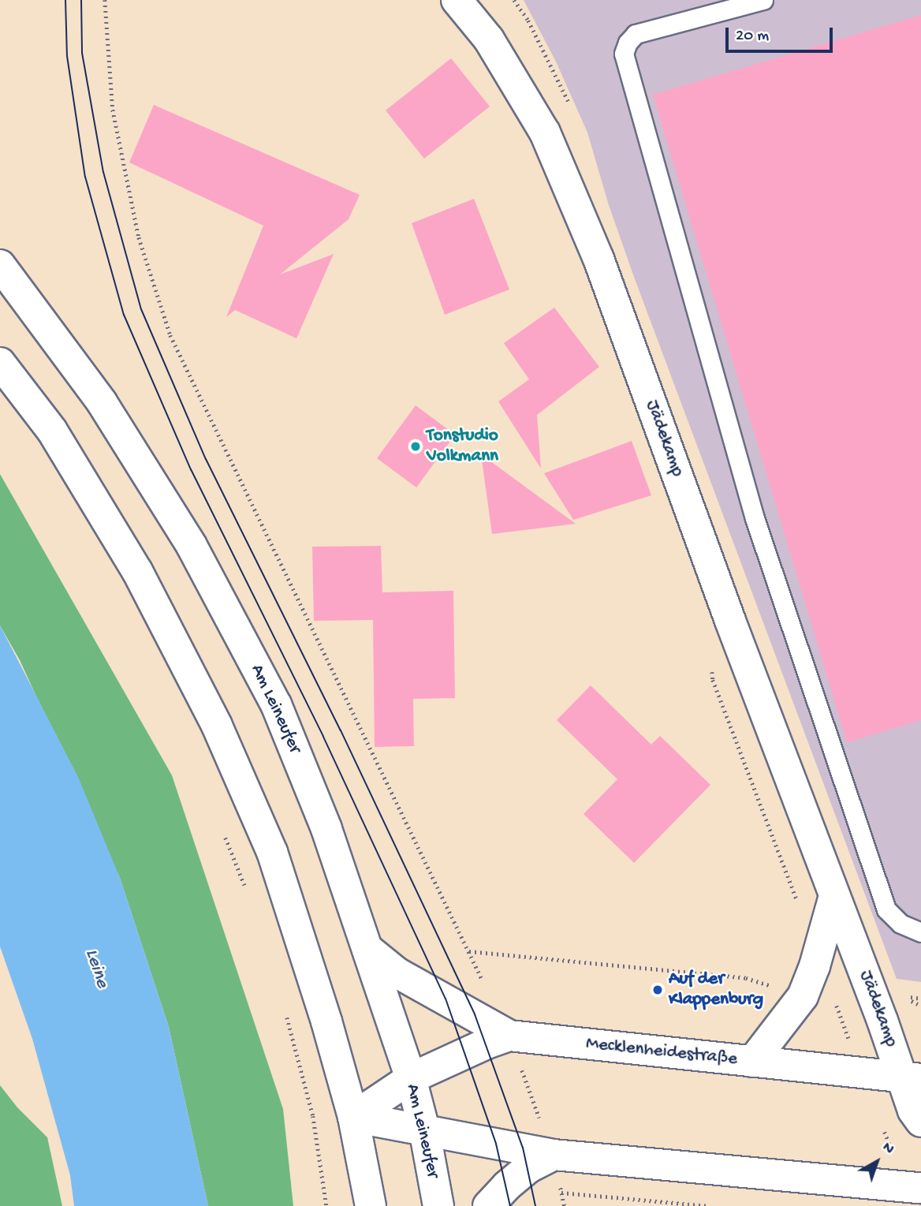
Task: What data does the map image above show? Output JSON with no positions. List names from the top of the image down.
{
  "streets": {
    "main road": ["Jädekamp", "Am Leineufer", "Mecklenheidestraße"]
  },
  "crossings": [
    ["Jädekamp", "Mecklenheidestraße"],
    ["Am Leineufer", "Mecklenheidestraße"]
  ],
  "water": ["Leine"],
  "places": ["Tonstudio Volkmann", "Auf der Klappenburg"],
  "scale_bar": "20 m",
  "north": "top right"
}
